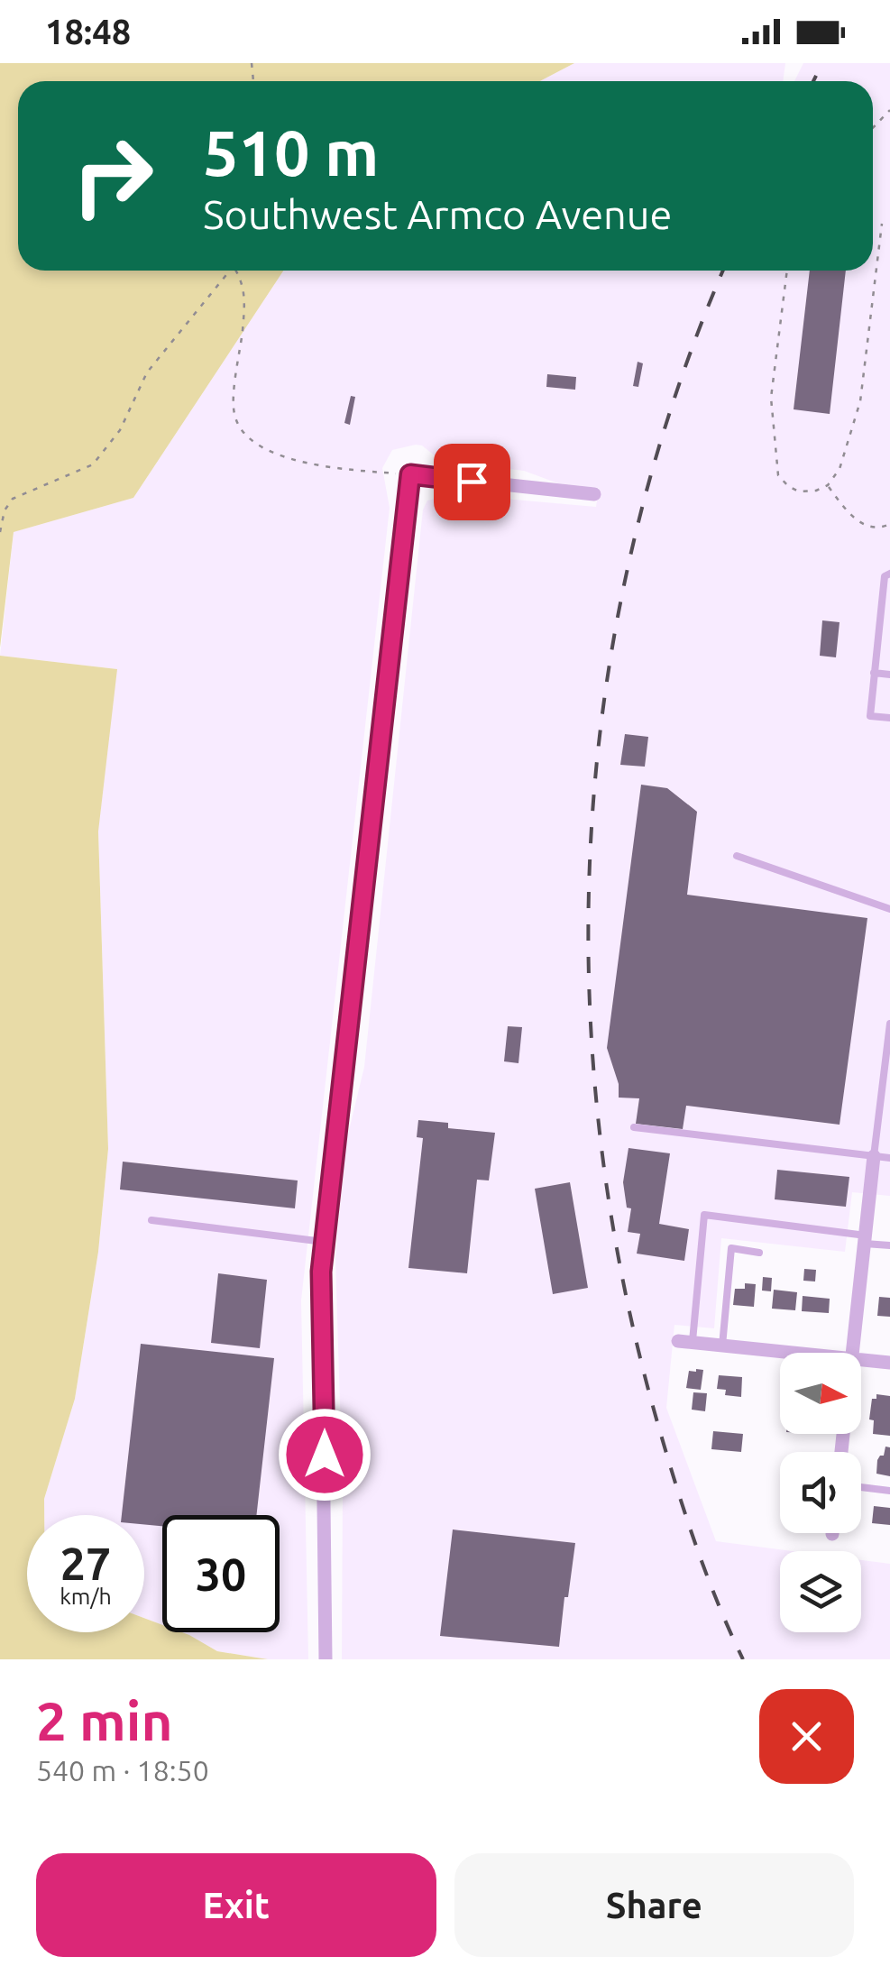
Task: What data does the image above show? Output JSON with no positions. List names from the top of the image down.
{
  "north": "right",
  "page": {
    "status": "18:48",
    "turn": ["510 m", "Southwest Armco Avenue"],
    "speed": "27 km/h",
    "limit": "30",
    "heading": ["2 min", "540 m · 18:50"],
    "buttons": ["Exit", "Share"]
  }
}
